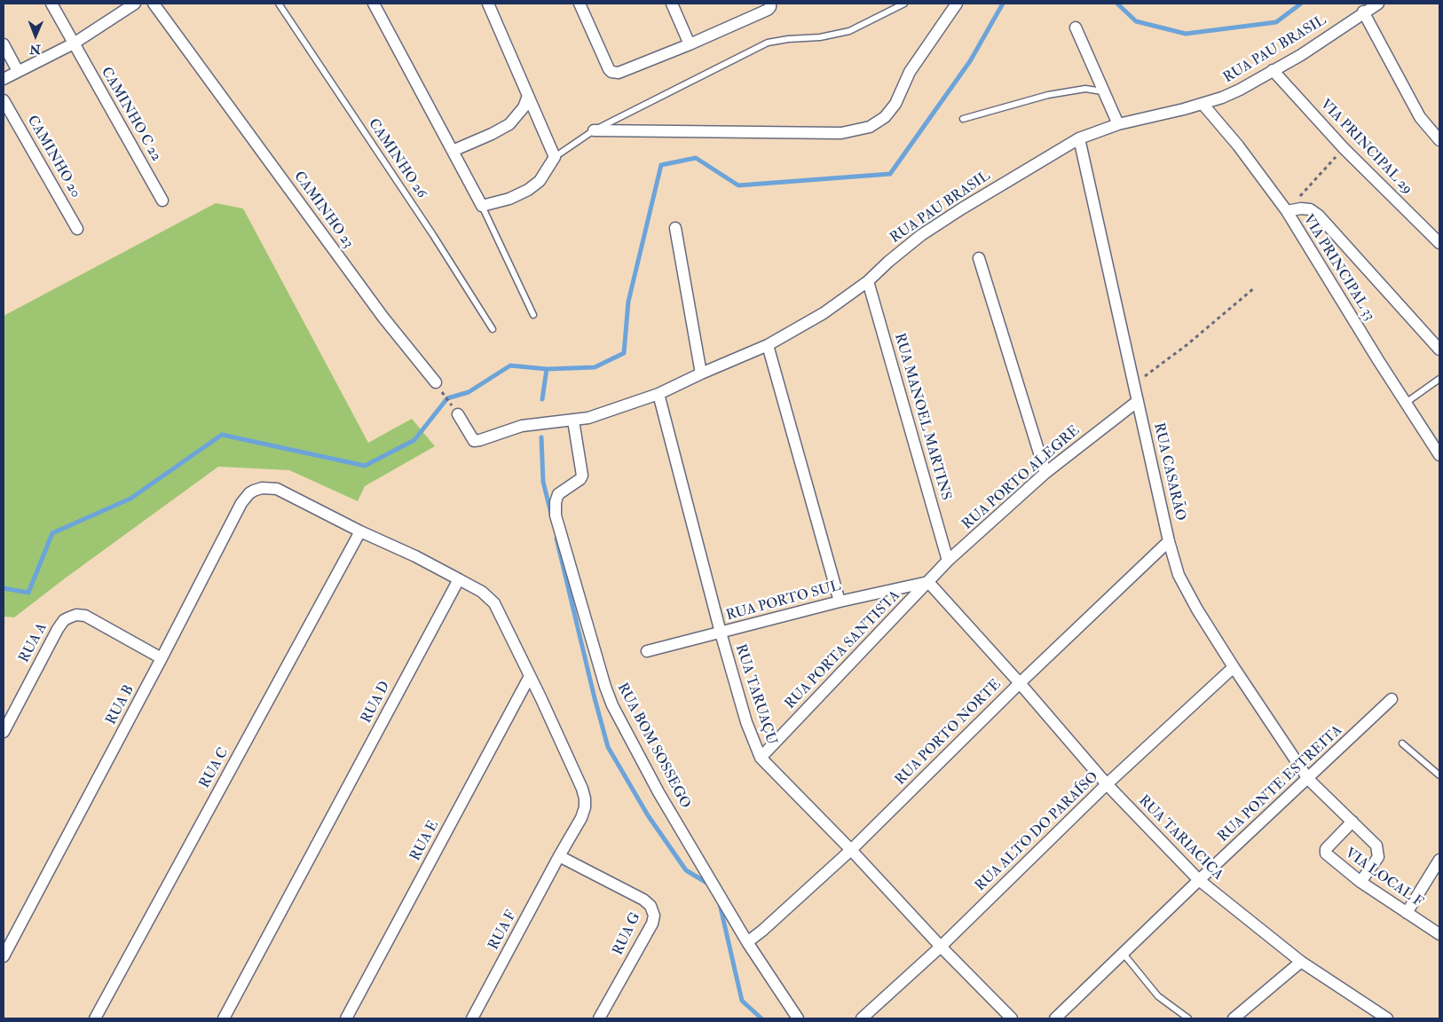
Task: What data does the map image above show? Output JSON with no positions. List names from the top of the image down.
{
  "streets": {
    "street": [
      "RUA PAU BRASIL",
      "CAMINHO C 22",
      "VIA PRINCIPAL 29",
      "CAMINHO 20",
      "CAMINHO 23",
      "VIA PRINCIPAL 33",
      "RUA MANOEL MARTINS",
      "RUA CASARÃO",
      "RUA PORTO ALEGRE",
      "RUA PORTO SUL",
      "RUA A",
      "RUA PORTA SANTISTA",
      "RUA TARUAÇU",
      "RUA D",
      "RUA B",
      "RUA PORTO NORTE",
      "RUA BOM SOSSEGO",
      "RUA C",
      "RUA PONTE ESTREITA",
      "RUA ALTO DO PARAÍSO",
      "RUA TARIACICA",
      "RUA E",
      "VIA LOCAL F",
      "RUA F",
      "RUA G"
    ],
    "lane": ["CAMINHO 26"]
  },
  "crossings": [
    ["RUA PAU BRASIL", "VIA PRINCIPAL 29"],
    ["RUA PAU BRASIL", "VIA PRINCIPAL 33"],
    ["RUA PAU BRASIL", "RUA MANOEL MARTINS"],
    ["RUA PAU BRASIL", "RUA CASARÃO"],
    ["RUA PAU BRASIL", "RUA TARUAÇU"],
    ["RUA PAU BRASIL", "RUA BOM SOSSEGO"],
    ["RUA MANOEL MARTINS", "RUA PORTO ALEGRE"],
    ["RUA CASARÃO", "RUA PORTO ALEGRE"],
    ["RUA CASARÃO", "RUA PORTO NORTE"],
    ["RUA CASARÃO", "RUA PONTE ESTREITA"],
    ["RUA CASARÃO", "RUA ALTO DO PARAÍSO"],
    ["RUA CASARÃO", "VIA LOCAL F"],
    ["RUA PORTO ALEGRE", "RUA PORTO SUL"],
    ["RUA PORTO ALEGRE", "RUA PORTA SANTISTA"],
    ["RUA PORTO ALEGRE", "RUA TARIACICA"],
    ["RUA PORTO SUL", "RUA PORTA SANTISTA"],
    ["RUA PORTO SUL", "RUA TARUAÇU"],
    ["RUA PORTO SUL", "RUA TARIACICA"],
    ["RUA A", "RUA B"],
    ["RUA PORTA SANTISTA", "RUA TARUAÇU"],
    ["RUA PORTA SANTISTA", "RUA TARIACICA"],
    ["RUA TARUAÇU", "RUA PORTO NORTE"],
    ["RUA TARUAÇU", "RUA ALTO DO PARAÍSO"],
    ["RUA B", "RUA C"],
    ["RUA PORTO NORTE", "RUA BOM SOSSEGO"],
    ["RUA PORTO NORTE", "RUA TARIACICA"],
    ["RUA PONTE ESTREITA", "RUA TARIACICA"],
    ["RUA ALTO DO PARAÍSO", "RUA TARIACICA"],
    ["RUA F", "RUA G"]
  ],
  "north": "bottom"
}
